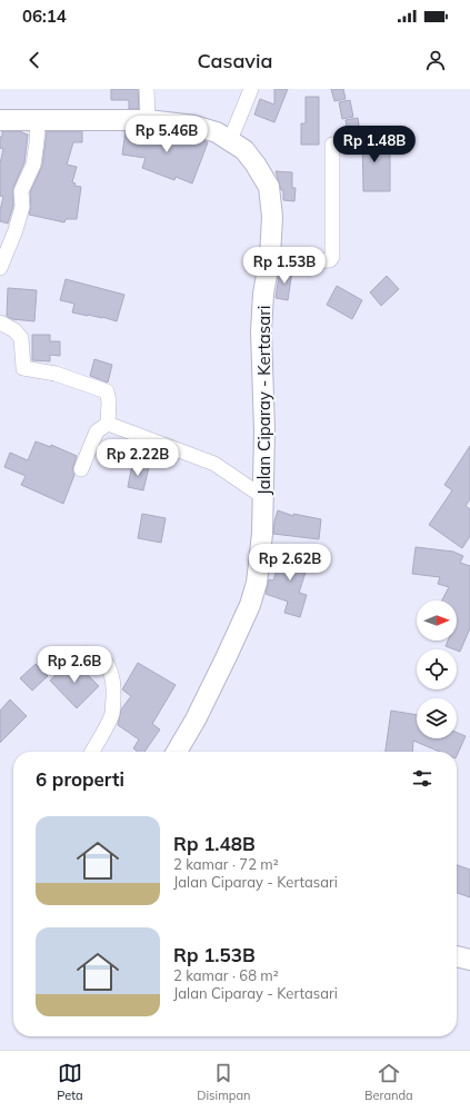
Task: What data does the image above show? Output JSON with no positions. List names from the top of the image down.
{
  "streets": {
    "main road": ["Jalan Ciparay - Kertasari"]
  },
  "north": "right",
  "page": {
    "status": "06:14",
    "header": "Casavia",
    "price": [
      "Rp 5.46B",
      "Rp 1.48B",
      "Rp 1.53B",
      "Rp 2.22B",
      "Rp 2.62B",
      "Rp 2.6B"
    ],
    "heading": "6 properti",
    "list": [
      {
        "name": "Rp 1.48B",
        "note": "2 kamar · 72 m² · Jalan Ciparay - Kertasari"
      },
      {
        "name": "Rp 1.53B",
        "note": "2 kamar · 68 m² · Jalan Ciparay - Kertasari"
      }
    ],
    "tabs": ["Peta", "Disimpan", "Beranda"]
  }
}
